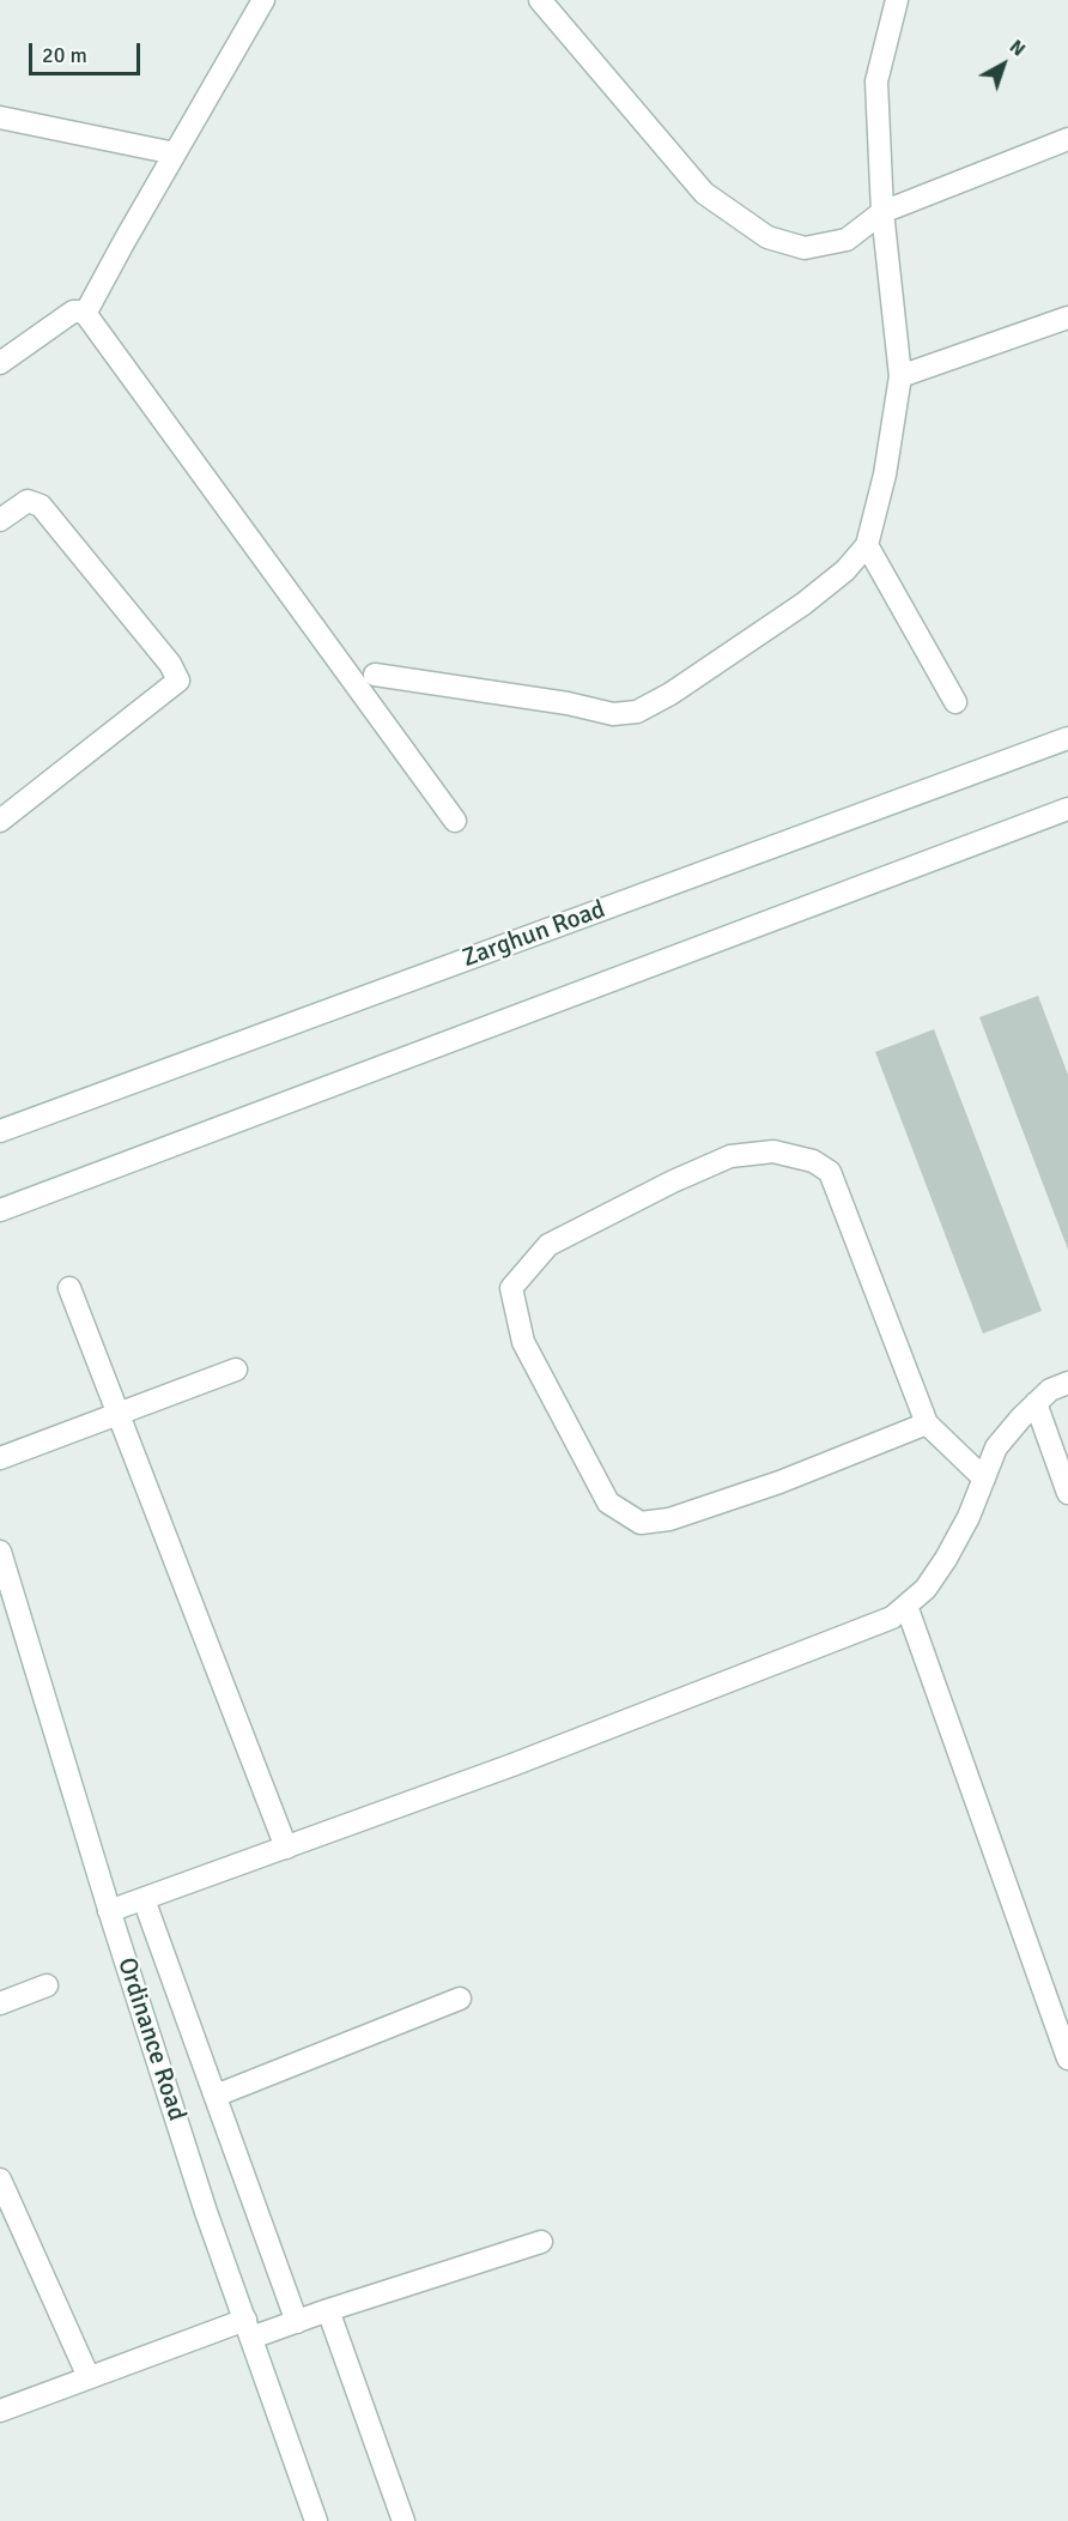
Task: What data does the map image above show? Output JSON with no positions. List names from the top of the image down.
{
  "streets": {
    "street": ["Zarghun Road", "Ordinance Road"]
  },
  "scale_bar": "20 m",
  "north": "top right"
}
